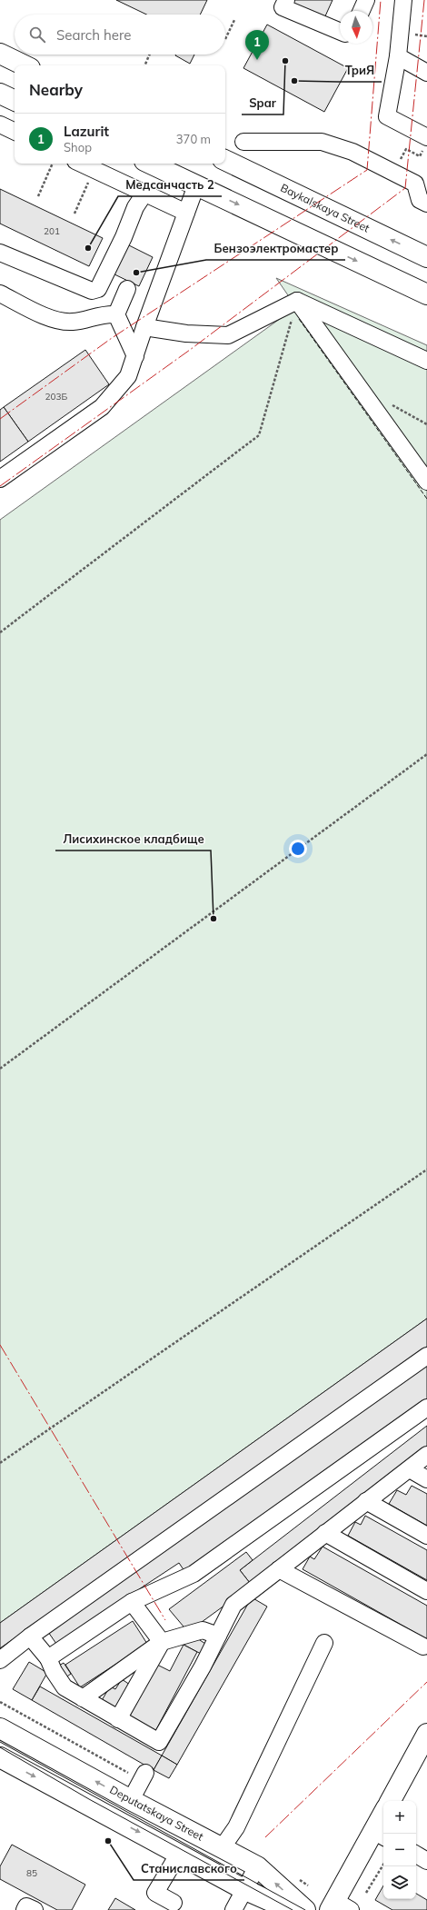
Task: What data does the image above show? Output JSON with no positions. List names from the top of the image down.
{
  "streets": {
    "main road": ["Baykalskaya Street", "Deputatskaya Street"]
  },
  "places": [
    "Spar",
    "ТриЯ",
    "Медсанчасть 2",
    "Бензоэлектромастер",
    "Лисихинское кладбище",
    "Станиславского"
  ],
  "house_numbers": ["201", "203Б", "85"],
  "north": "bottom",
  "page": {
    "search": "Search here",
    "pins": "1",
    "heading": "Nearby",
    "list": [
      {
        "mark": "1",
        "name": "Lazurit",
        "note": "Shop",
        "value": "370 m"
      }
    ],
    "map_buttons": ["+", "−"]
  }
}
